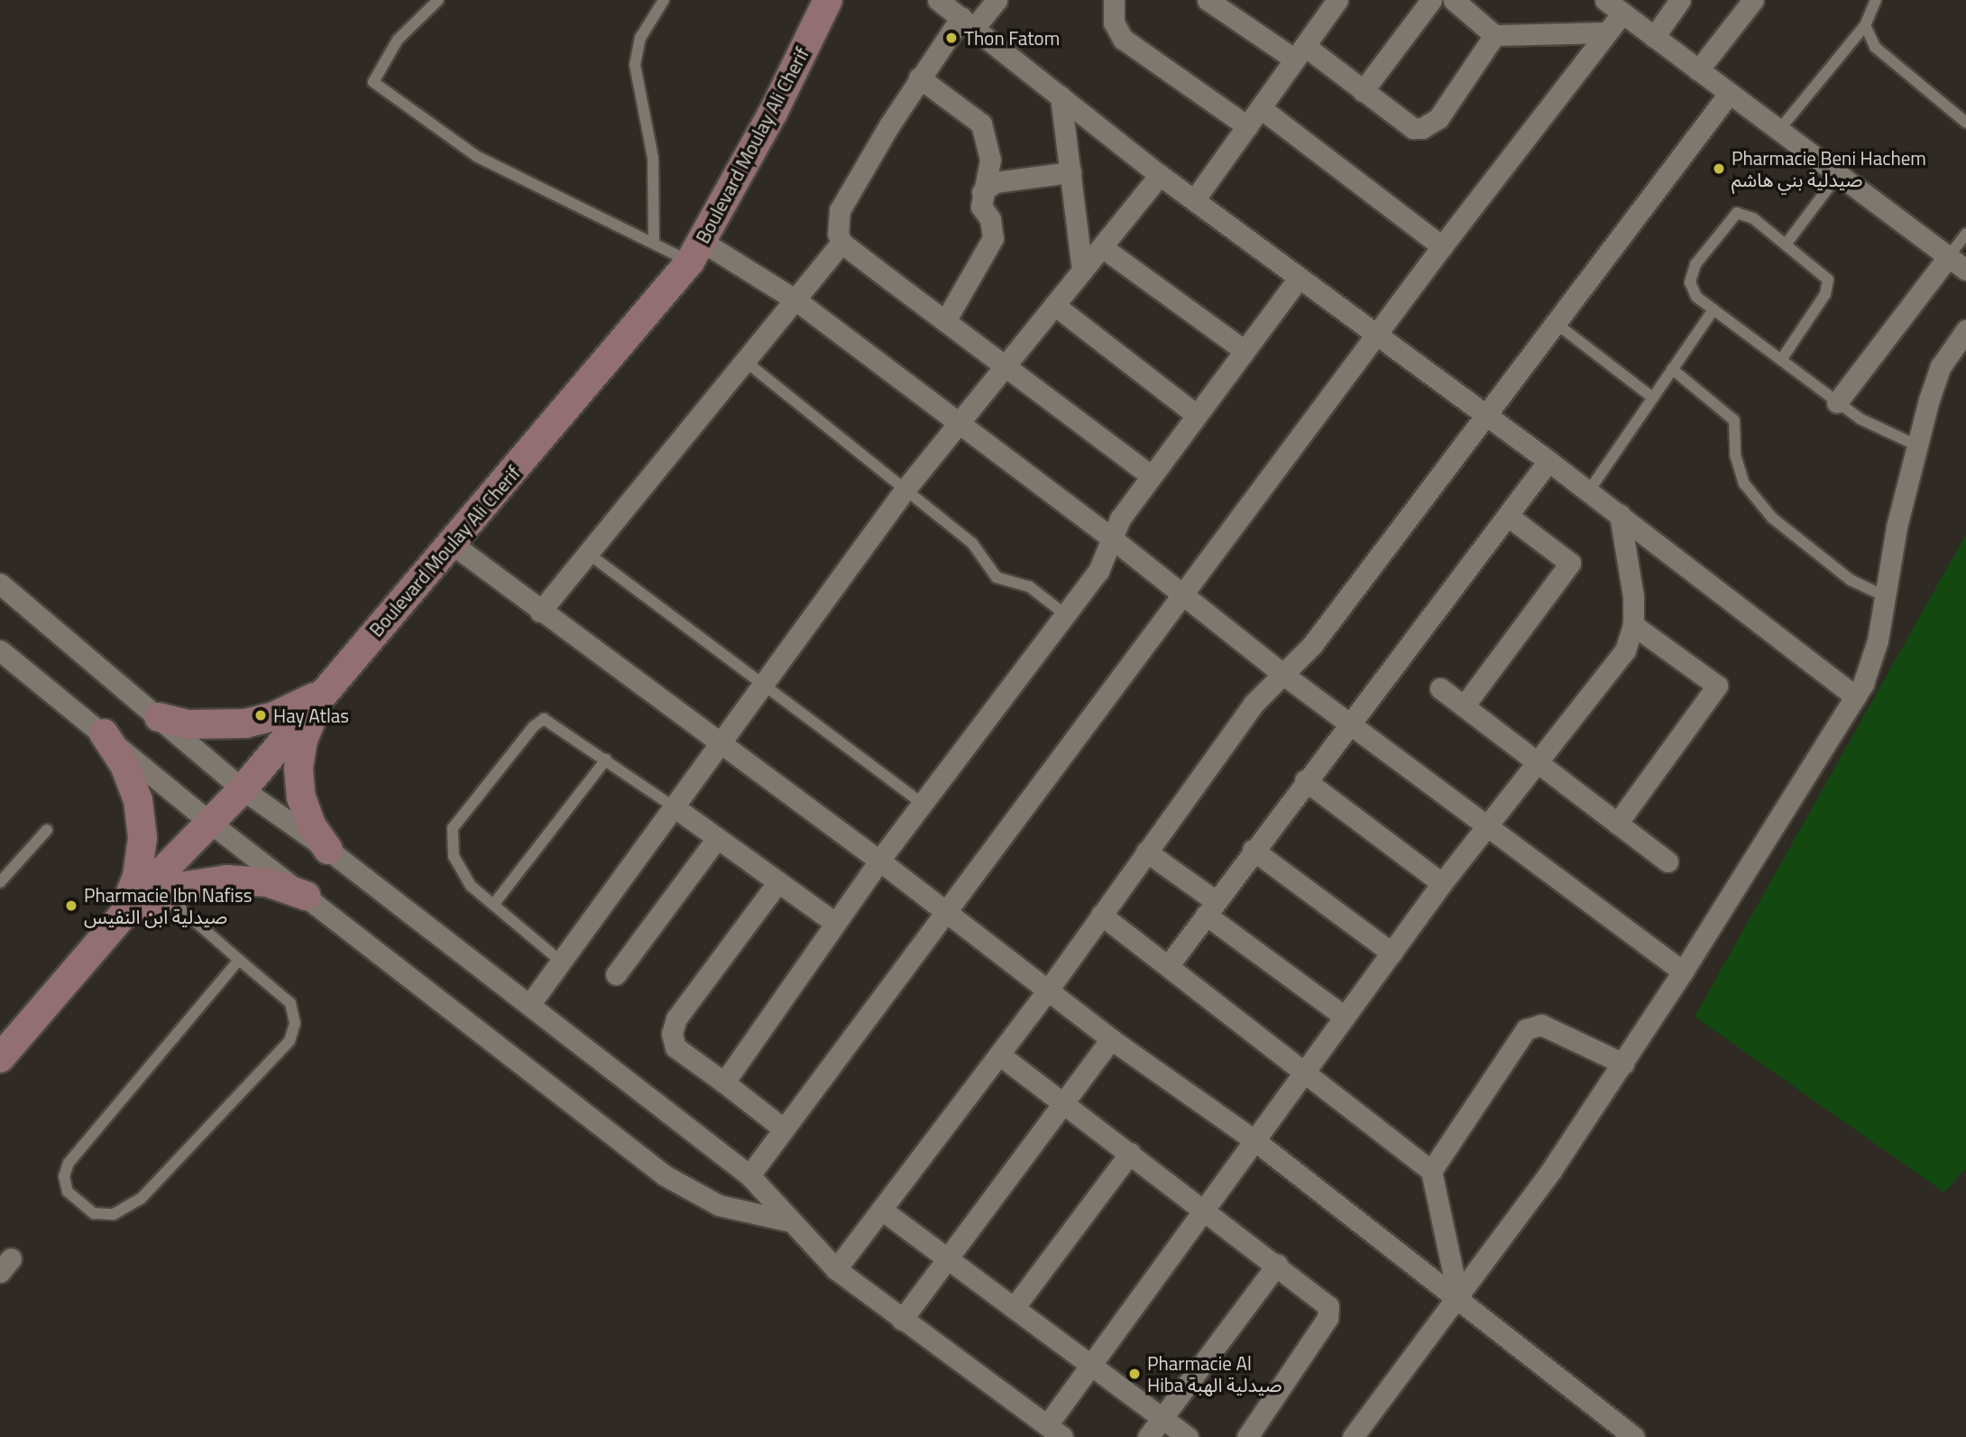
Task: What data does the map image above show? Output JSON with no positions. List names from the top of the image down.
{
  "streets": {
    "main road": ["Boulevard Moulay Ali Cherif"]
  },
  "places": [
    "Thon Fatom",
    "Pharmacie Beni Hachem صيدلية بني هاشم",
    "Hay Atlas",
    "Pharmacie Ibn Nafiss صيدلية ابن النفيس",
    "Pharmacie Al Hiba صيدلية الهبة"
  ]
}
